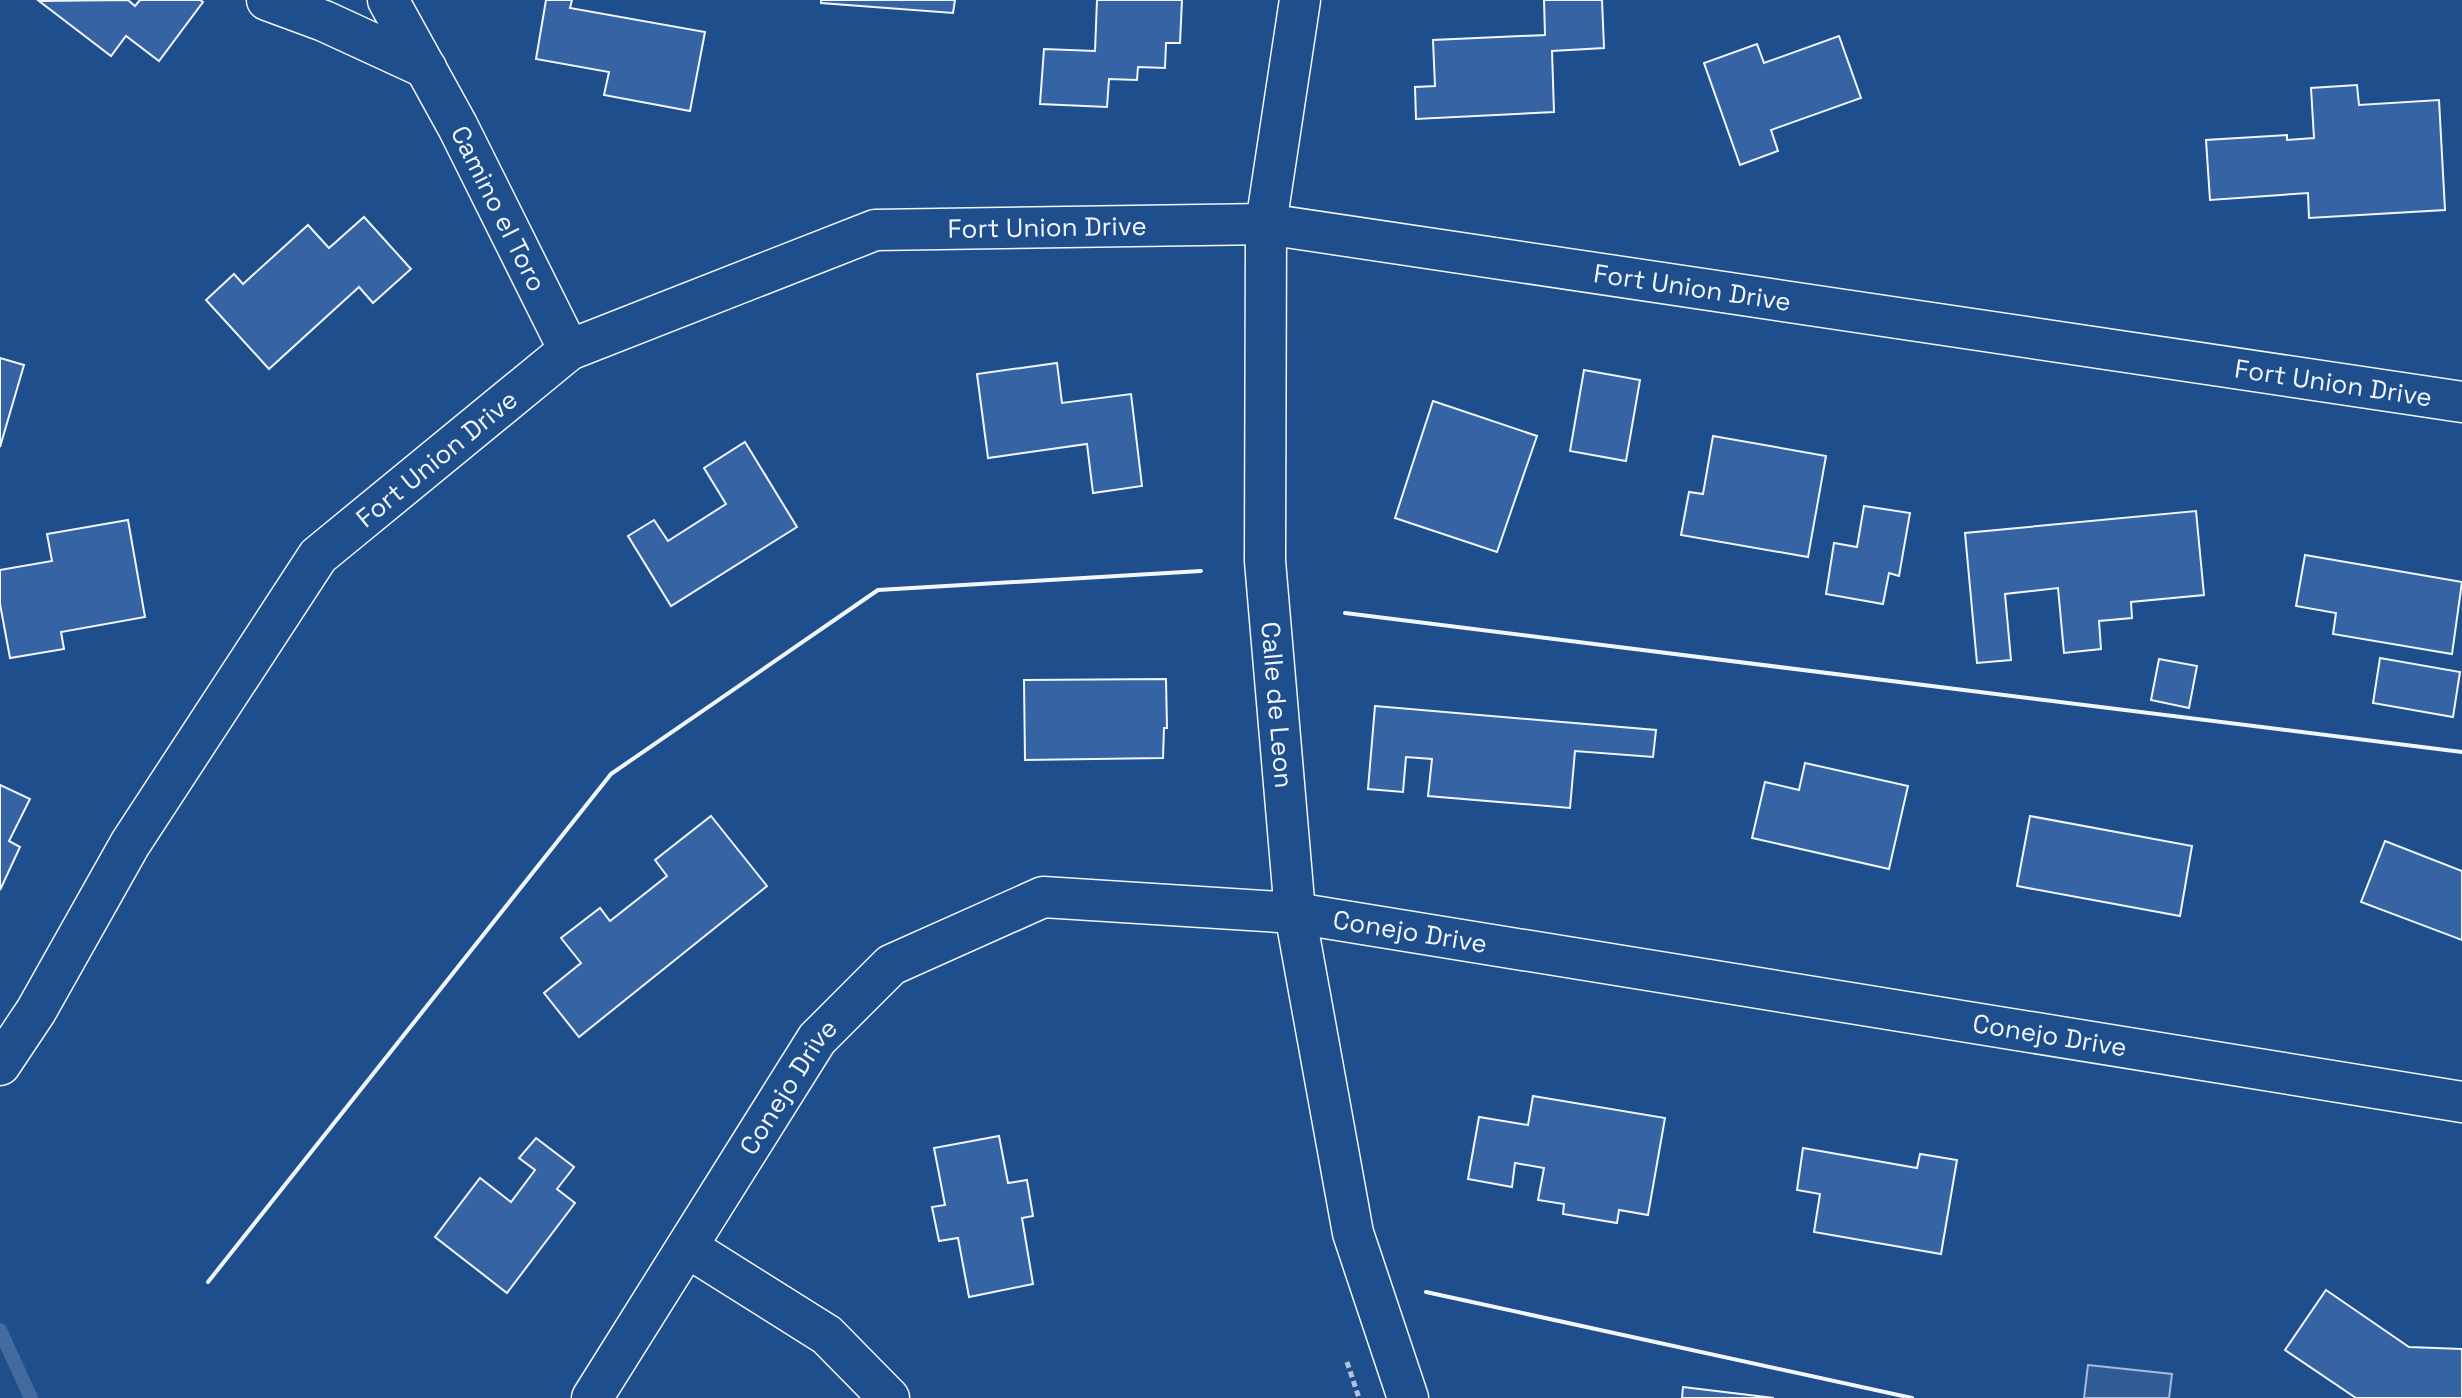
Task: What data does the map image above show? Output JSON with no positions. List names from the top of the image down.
{
  "streets": {
    "street": [
      "Camino el Toro",
      "Fort Union Drive",
      "Calle de Leon",
      "Conejo Drive"
    ]
  },
  "crossings": [
    ["Camino el Toro", "Fort Union Drive"],
    ["Fort Union Drive", "Calle de Leon"],
    ["Calle de Leon", "Conejo Drive"]
  ]
}
